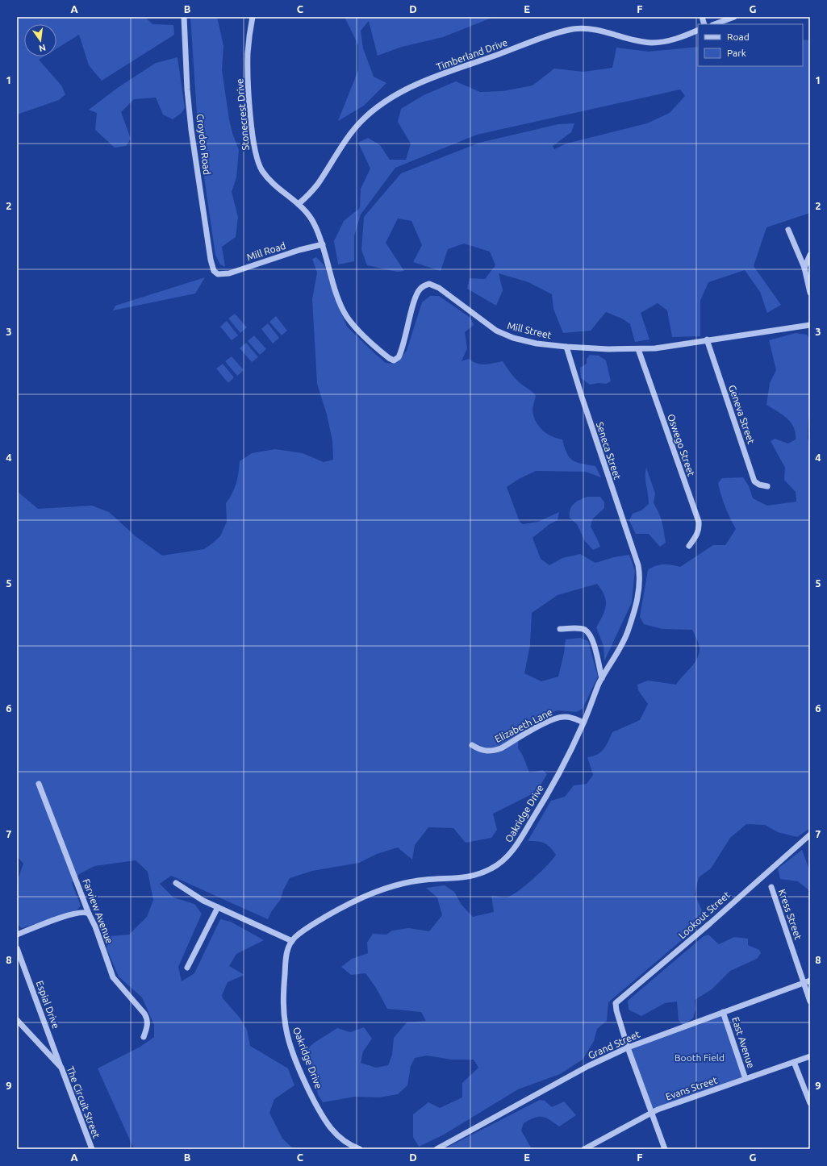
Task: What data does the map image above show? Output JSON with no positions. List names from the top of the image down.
{
  "streets": {
    "street": [
      "Timberland Drive",
      "Stonecrest Drive",
      "Croydon Road",
      "Mill Road",
      "Mill Street",
      "Geneva Street",
      "Oswego Street",
      "Seneca Street",
      "Elizabeth Lane",
      "Oakridge Drive",
      "Farview Avenue",
      "Kress Street",
      "Lookout Street",
      "Espial Drive",
      "East Avenue",
      "Grand Street",
      "Evans Street",
      "The Circuit Street"
    ]
  },
  "crossings": [
    ["Timberland Drive", "Stonecrest Drive"],
    ["Stonecrest Drive", "Mill Road"],
    ["Stonecrest Drive", "Mill Street"],
    ["Croydon Road", "Mill Road"],
    ["Mill Road", "Mill Street"],
    ["Mill Street", "Geneva Street"],
    ["Mill Street", "Oswego Street"],
    ["Mill Street", "Seneca Street"],
    ["Seneca Street", "Oakridge Drive"],
    ["Elizabeth Lane", "Oakridge Drive"],
    ["Kress Street", "Grand Street"],
    ["Lookout Street", "Grand Street"],
    ["Espial Drive", "The Circuit Street"],
    ["East Avenue", "Grand Street"],
    ["East Avenue", "Evans Street"]
  ],
  "parks": ["Booth Field"],
  "legend": ["Road", "Park"],
  "north": "bottom",
  "grid": {
    "columns": [
      "A",
      "B",
      "C",
      "D",
      "E",
      "F",
      "G"
    ],
    "rows": [
      "1",
      "2",
      "3",
      "4",
      "5",
      "6",
      "7",
      "8",
      "9"
    ]
  }
}
